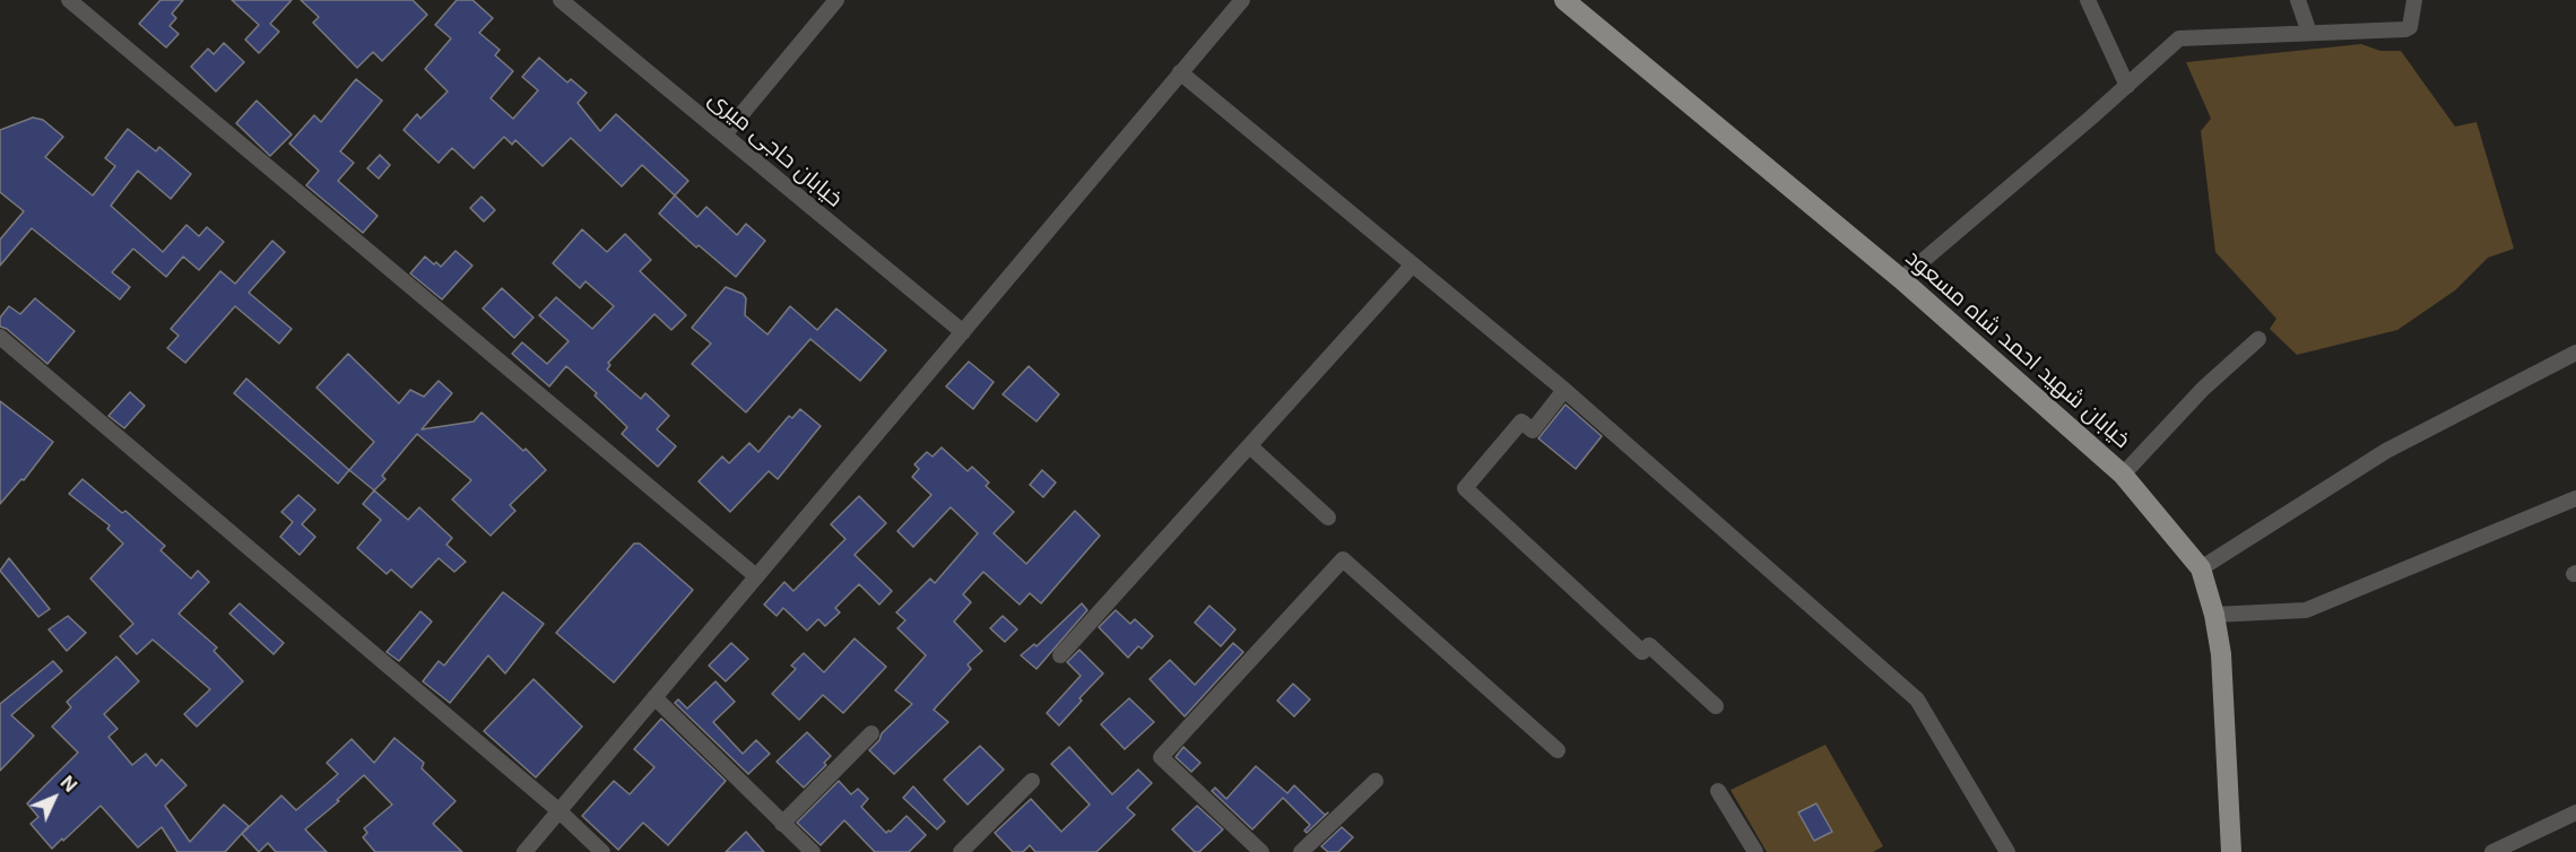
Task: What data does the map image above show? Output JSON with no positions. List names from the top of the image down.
{
  "streets": {
    "main road": ["خیابان شهید احمد شاه مسعود"],
    "street": ["خیابان حاجی میری"]
  },
  "north": "top right"
}
